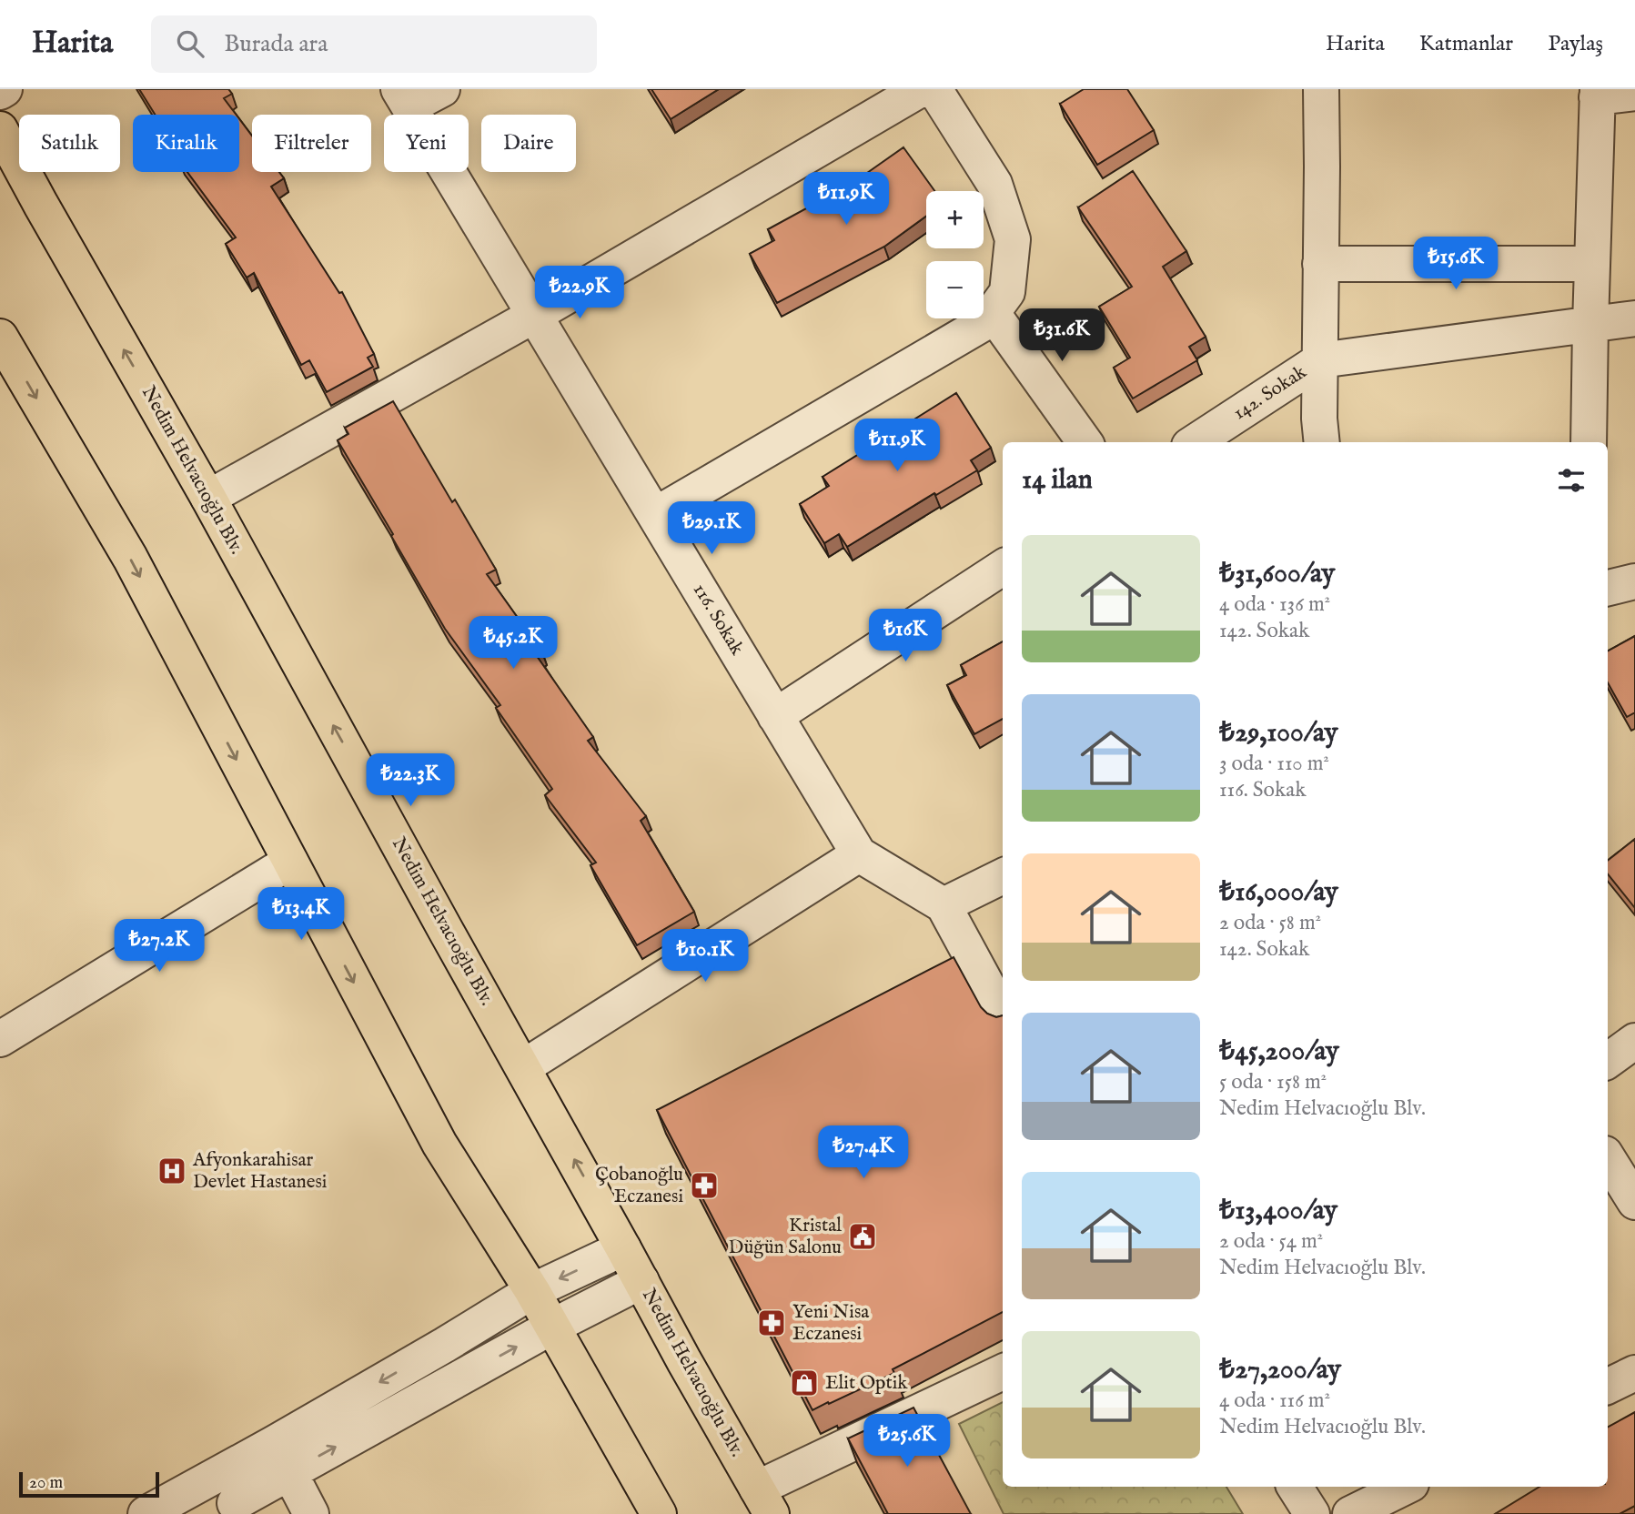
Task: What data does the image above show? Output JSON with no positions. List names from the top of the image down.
{
  "streets": {
    "main road": ["Nedim Helvacıoğlu Blv."],
    "street": ["142. Sokak", "116. Sokak"]
  },
  "places": {
    "hospital": ["Afyonkarahisar Devlet Hastanesi"],
    "pharmacy": ["Çobanoğlu Eczanesi", "Yeni Nisa Eczanesi"],
    "public building": ["Kristal Düğün Salonu"],
    "shop": ["Elit Optik"]
  },
  "scale_bar": "20 m",
  "page": {
    "header": "Harita",
    "search": "Burada ara",
    "nav": ["Harita", "Katmanlar", "Paylaş"],
    "chip": [
      "Satılık",
      "Kiralık",
      "Filtreler",
      "Yeni",
      "Daire"
    ],
    "price": [
      "₺11.9K",
      "₺15.6K",
      "₺22.9K",
      "₺31.6K",
      "₺11.9K",
      "₺29.1K",
      "₺16K",
      "₺45.2K",
      "₺22.3K",
      "₺13.4K",
      "₺27.2K",
      "₺10.1K",
      "₺27.4K",
      "₺25.6K"
    ],
    "map_buttons": ["+", "−"],
    "heading": "14 ilan",
    "list": [
      {
        "name": "₺31,600/ay",
        "note": "4 oda · 136 m² · 142. Sokak"
      },
      {
        "name": "₺29,100/ay",
        "note": "3 oda · 110 m² · 116. Sokak"
      },
      {
        "name": "₺16,000/ay",
        "note": "2 oda · 58 m² · 142. Sokak"
      },
      {
        "name": "₺45,200/ay",
        "note": "5 oda · 158 m² · Nedim Helvacıoğlu Blv."
      },
      {
        "name": "₺13,400/ay",
        "note": "2 oda · 54 m² · Nedim Helvacıoğlu Blv."
      },
      {
        "name": "₺27,200/ay",
        "note": "4 oda · 116 m² · Nedim Helvacıoğlu Blv."
      }
    ],
    "scale": "20 m"
  }
}
